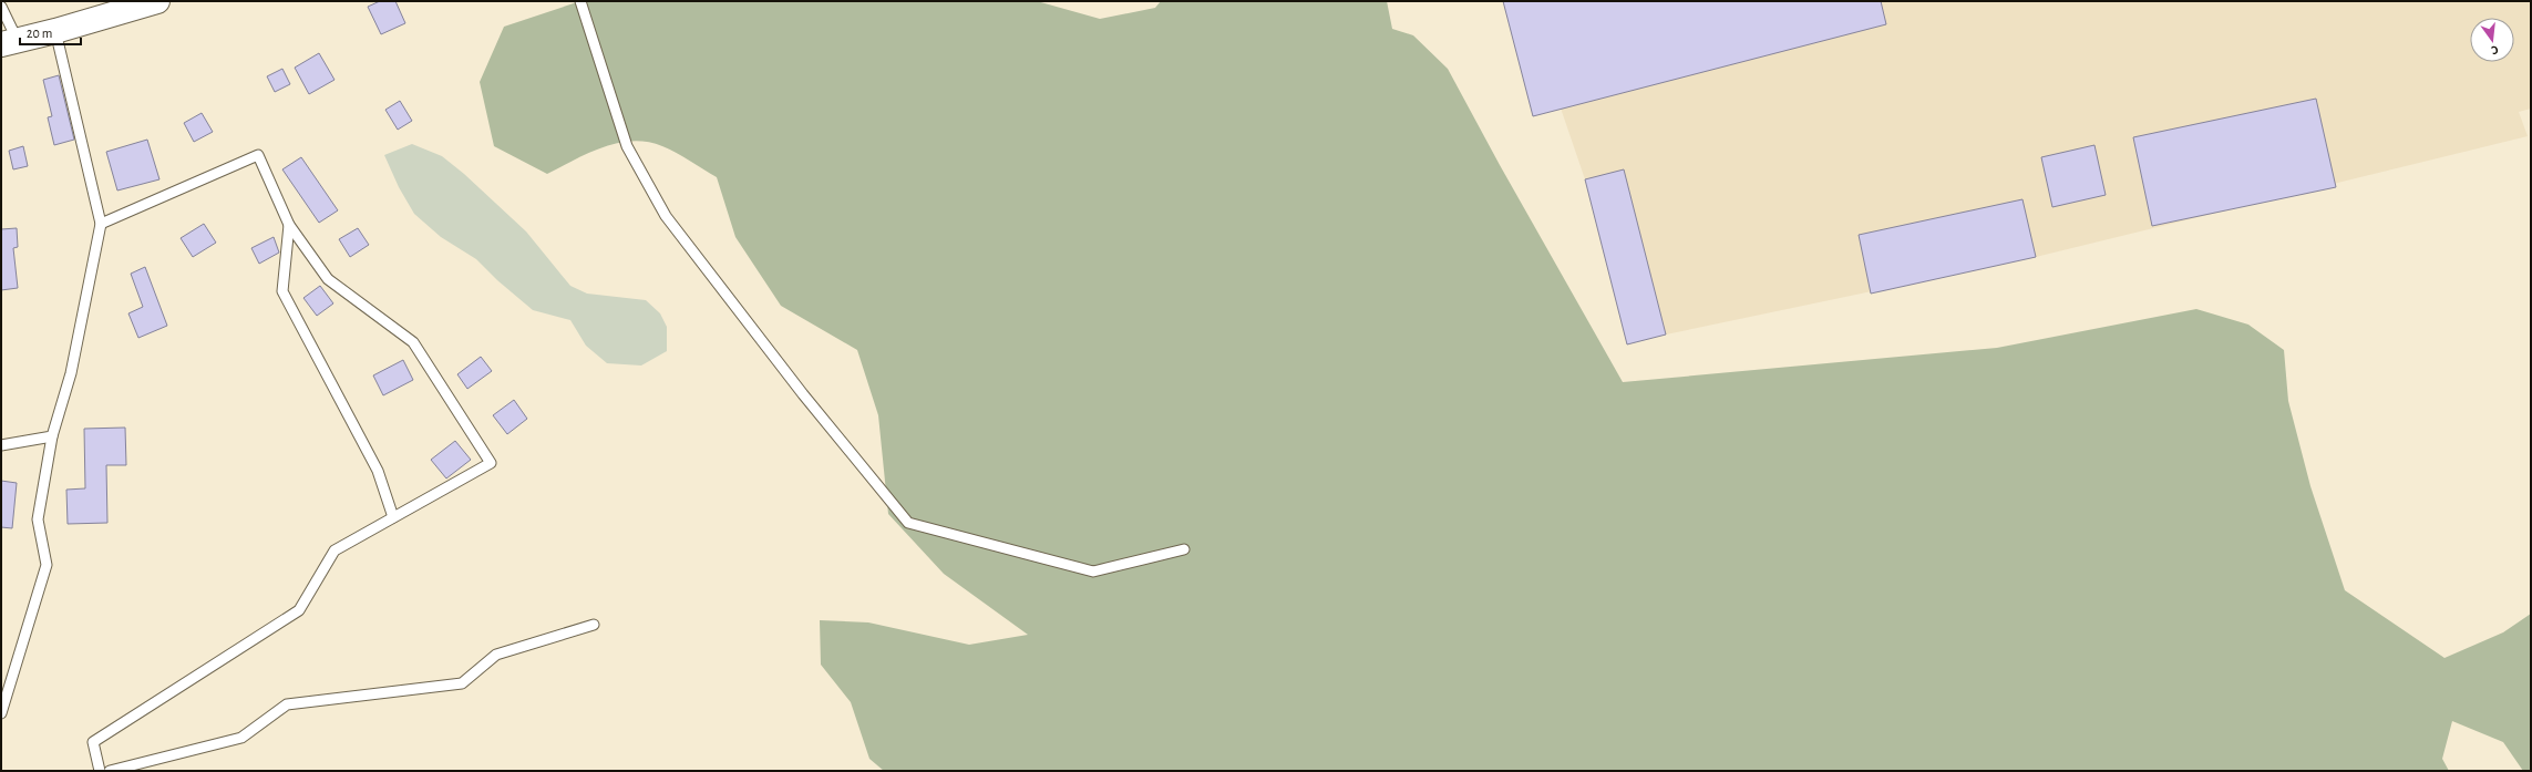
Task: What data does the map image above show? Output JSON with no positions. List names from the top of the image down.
{
  "scale_bar": "20 m",
  "north": "bottom"
}
